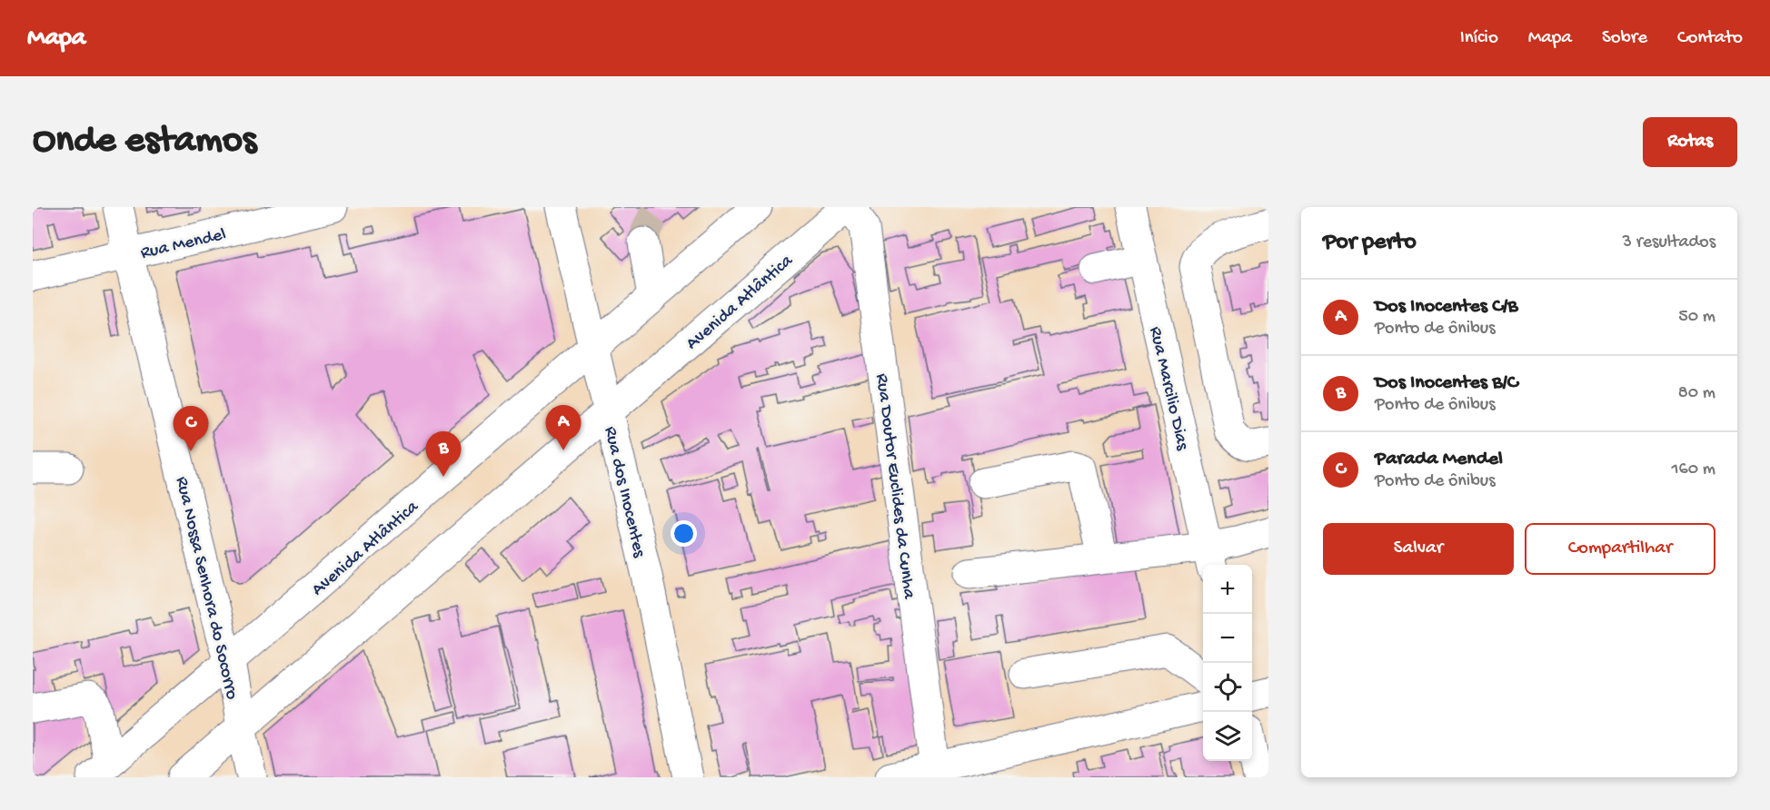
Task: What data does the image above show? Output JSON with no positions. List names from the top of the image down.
{
  "streets": {
    "street": [
      "Rua Mendel",
      "Avenida Atlântica",
      "Rua Marcilio Dias",
      "Rua Doutor Euclides da Cunha",
      "Rua dos Inocentes",
      "Rua Nossa Senhora do Socorro"
    ]
  },
  "crossings": [
    ["Rua Mendel", "Rua Nossa Senhora do Socorro"],
    ["Avenida Atlântica", "Rua dos Inocentes"],
    ["Avenida Atlântica", "Rua Nossa Senhora do Socorro"]
  ],
  "page": {
    "header": "Mapa",
    "nav": [
      "Início",
      "Mapa",
      "Sobre",
      "Contato"
    ],
    "buttons": [
      "Rotas",
      ["Salvar", "Compartilhar"]
    ],
    "title": "Onde estamos",
    "heading": ["Por perto", "3 resultados"],
    "list": [
      {
        "mark": "A",
        "name": "Dos Inocentes C/B",
        "note": "Ponto de ônibus",
        "value": "50 m"
      },
      {
        "mark": "B",
        "name": "Dos Inocentes B/C",
        "note": "Ponto de ônibus",
        "value": "80 m"
      },
      {
        "mark": "C",
        "name": "Parada Mendel",
        "note": "Ponto de ônibus",
        "value": "160 m"
      }
    ],
    "pins": ["A", "C", "B"],
    "map_buttons": ["+", "−"]
  }
}
